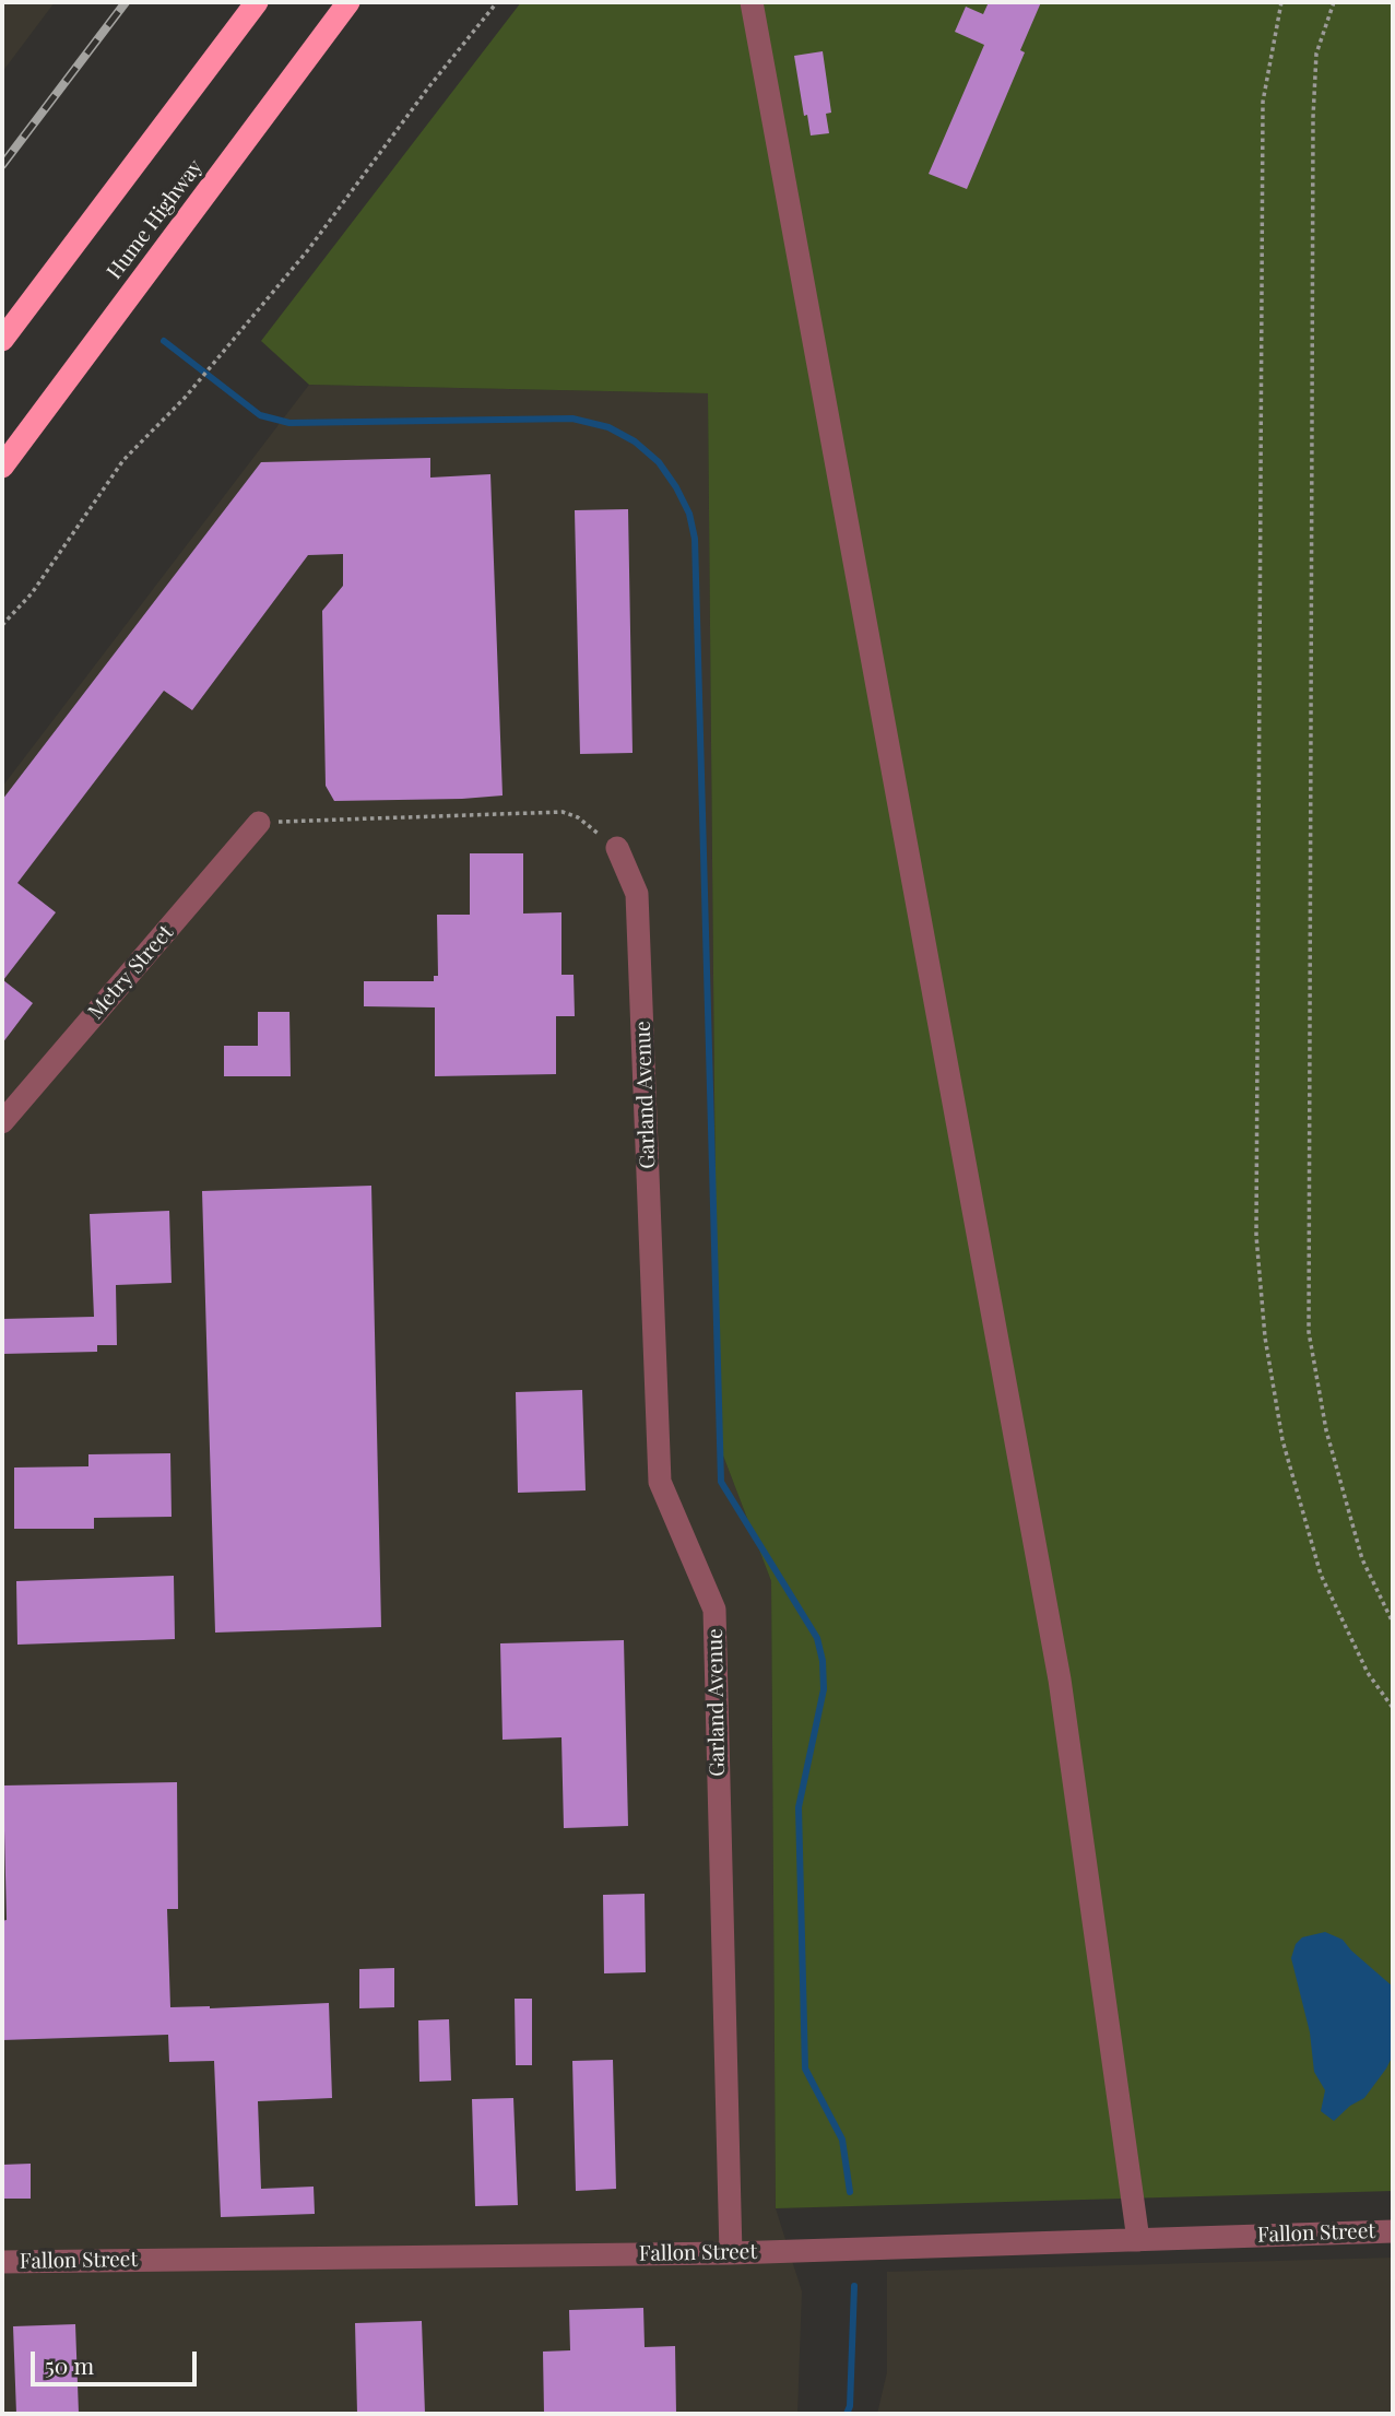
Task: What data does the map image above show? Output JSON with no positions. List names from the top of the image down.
{
  "streets": {
    "highway": ["Hume Highway"],
    "street": ["Metry Street", "Garland Avenue", "Fallon Street"]
  },
  "crossings": [
    ["Garland Avenue", "Fallon Street"]
  ],
  "scale_bar": "50 m"
}
